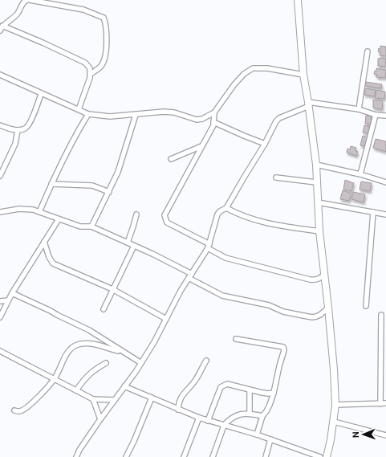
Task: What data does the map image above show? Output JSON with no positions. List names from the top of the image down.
{
  "north": "left"
}
